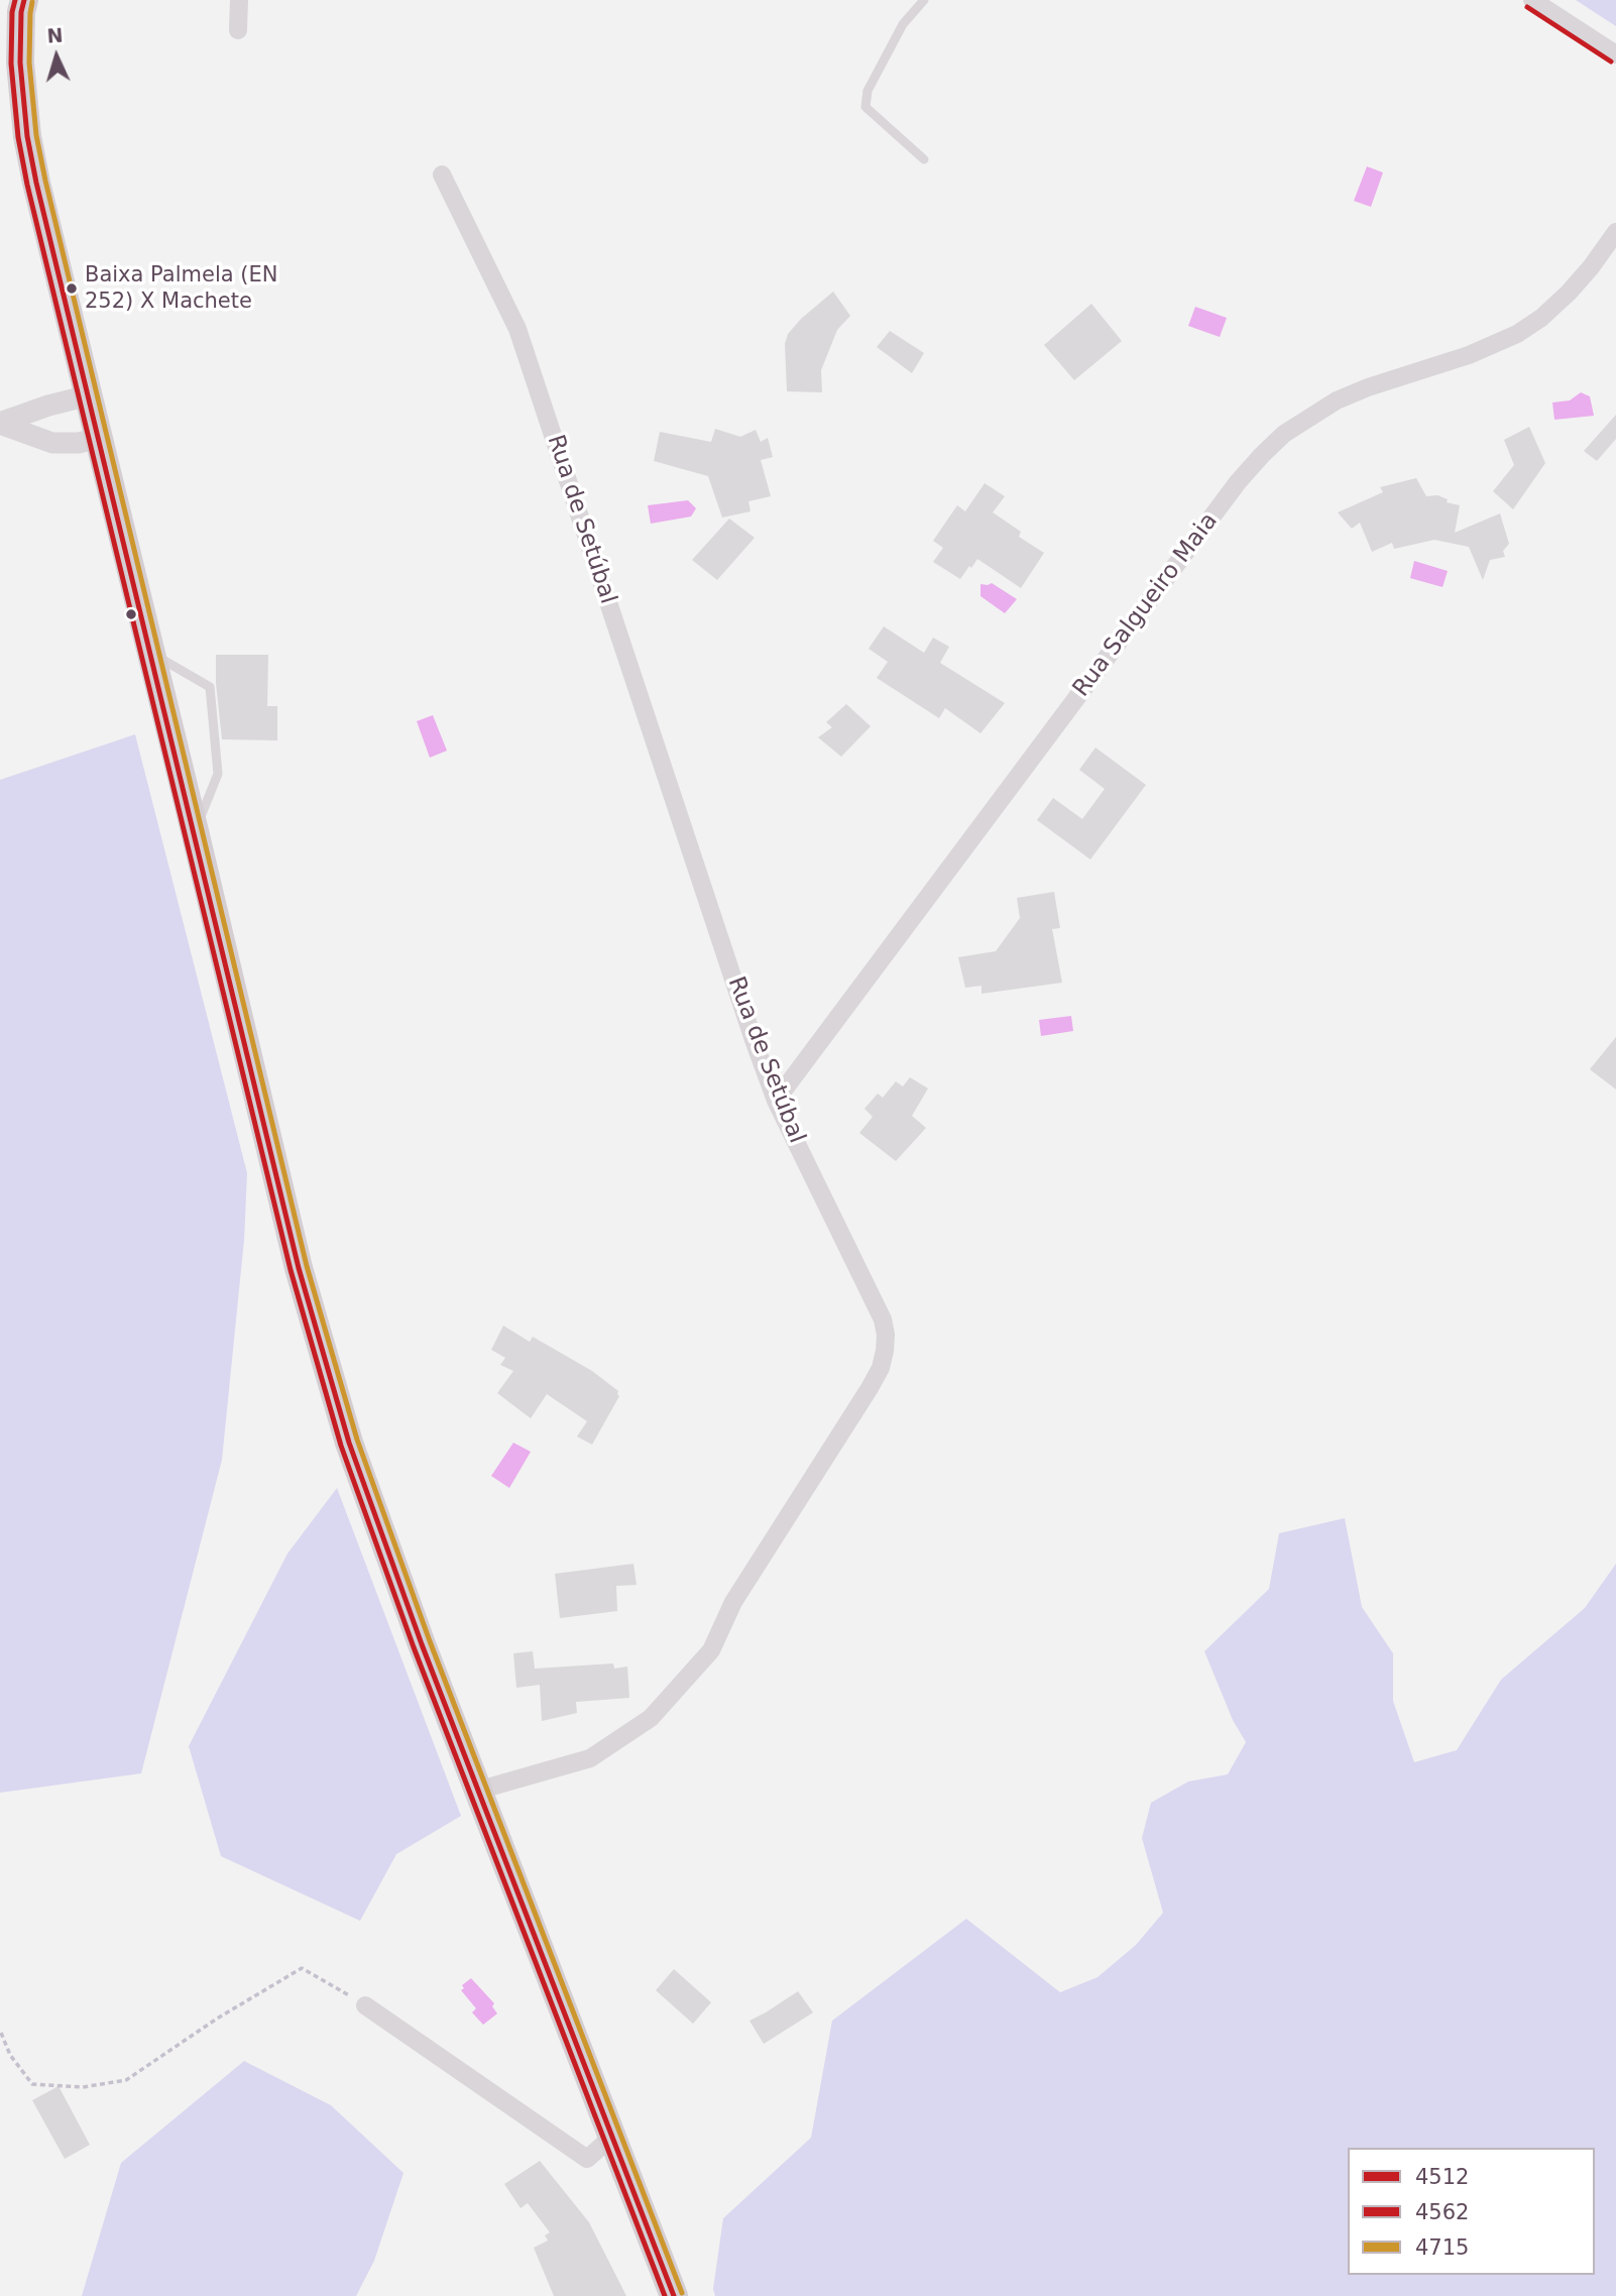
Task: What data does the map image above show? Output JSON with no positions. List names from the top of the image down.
{
  "streets": {
    "street": ["Rua de Setúbal", "Rua Salgueiro Maia"]
  },
  "crossings": [
    ["Rua de Setúbal", "Rua Salgueiro Maia"]
  ],
  "places": ["Baixa Palmela (EN 252) X Machete"],
  "lines": ["transit line 4512", "transit line 4562", "transit line 4715"],
  "legend": ["4512", "4562", "4715"],
  "north": "top"
}
